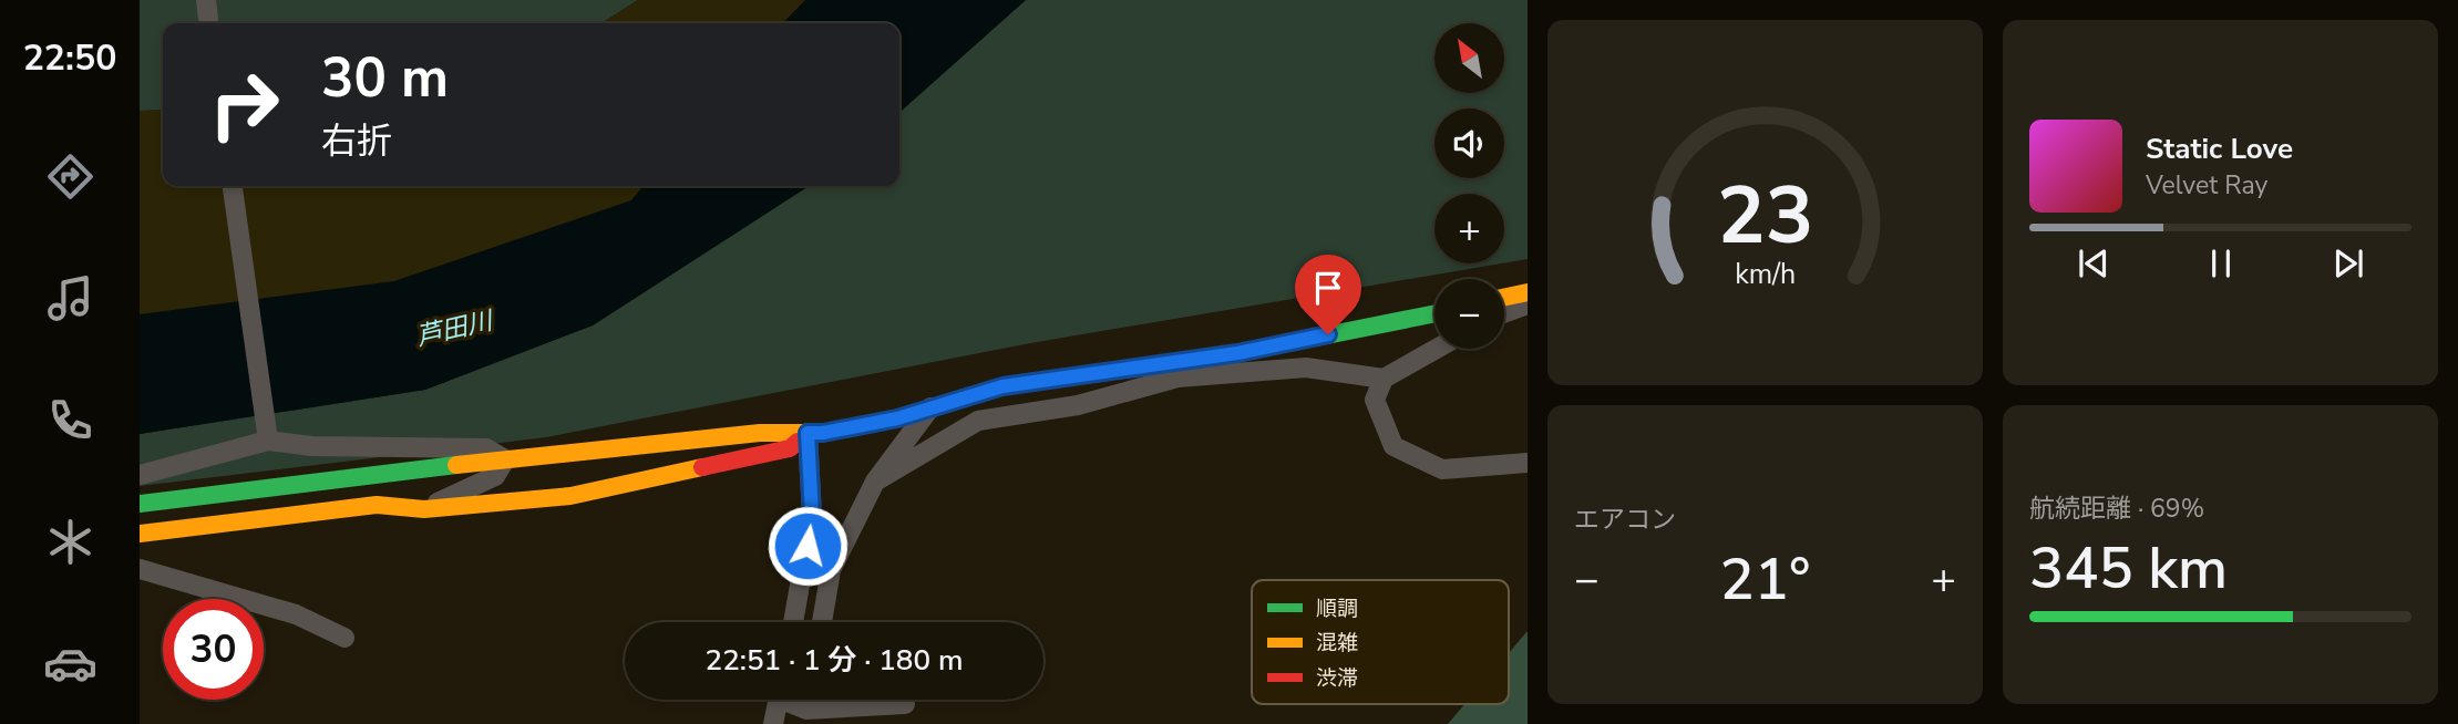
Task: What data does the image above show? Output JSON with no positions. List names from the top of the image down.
{
  "water": ["芦田川"],
  "legend": ["順調", "混雑", "渋滞"],
  "north": "top left",
  "page": {
    "tabs": "22:50",
    "map_buttons": ["+", "−"],
    "turn": ["30 m", "右折"],
    "song": ["Static Love", "Velvet Ray"],
    "tile": [
      "エアコン",
      ["航続距離 · 69%", "345 km"]
    ],
    "heat": ["−", "21°", "+"],
    "limit": "30",
    "trip": "22:51 · 1 分 · 180 m",
    "gauge": ["23", "km/h"]
  }
}
